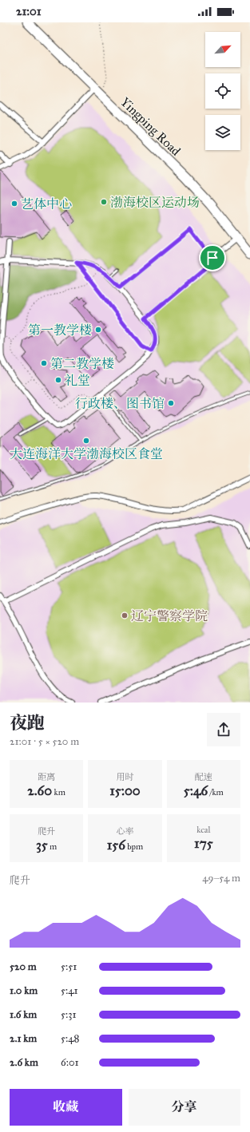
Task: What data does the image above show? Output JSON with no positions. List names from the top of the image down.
{
  "streets": {
    "highway": ["Yingping Road"]
  },
  "places": [
    "渤海校区运动场",
    "艺体中心",
    "第一教学楼",
    "第二教学楼",
    "礼堂",
    "行政楼、图书馆",
    "大连海洋大学渤海校区食堂",
    "辽宁警察学院"
  ],
  "north": "top right",
  "page": {
    "status": "21:01",
    "heading": ["夜跑", "21:01 · 5 × 520 m"],
    "stats": [
      ["距离", "2.60 km"],
      ["用时", "15:00"],
      ["配速", "5:46 /km"],
      ["爬升", "35 m"],
      ["心率", "156 bpm"],
      ["kcal", "175"]
    ],
    "chart": ["爬升", "49–54 m"],
    "list": [
      {
        "name": "520 m",
        "note": "5:51"
      },
      {
        "name": "1.0 km",
        "note": "5:41"
      },
      {
        "name": "1.6 km",
        "note": "5:31"
      },
      {
        "name": "2.1 km",
        "note": "5:48"
      },
      {
        "name": "2.6 km",
        "note": "6:01"
      }
    ],
    "buttons": ["收藏", "分享"]
  }
}
